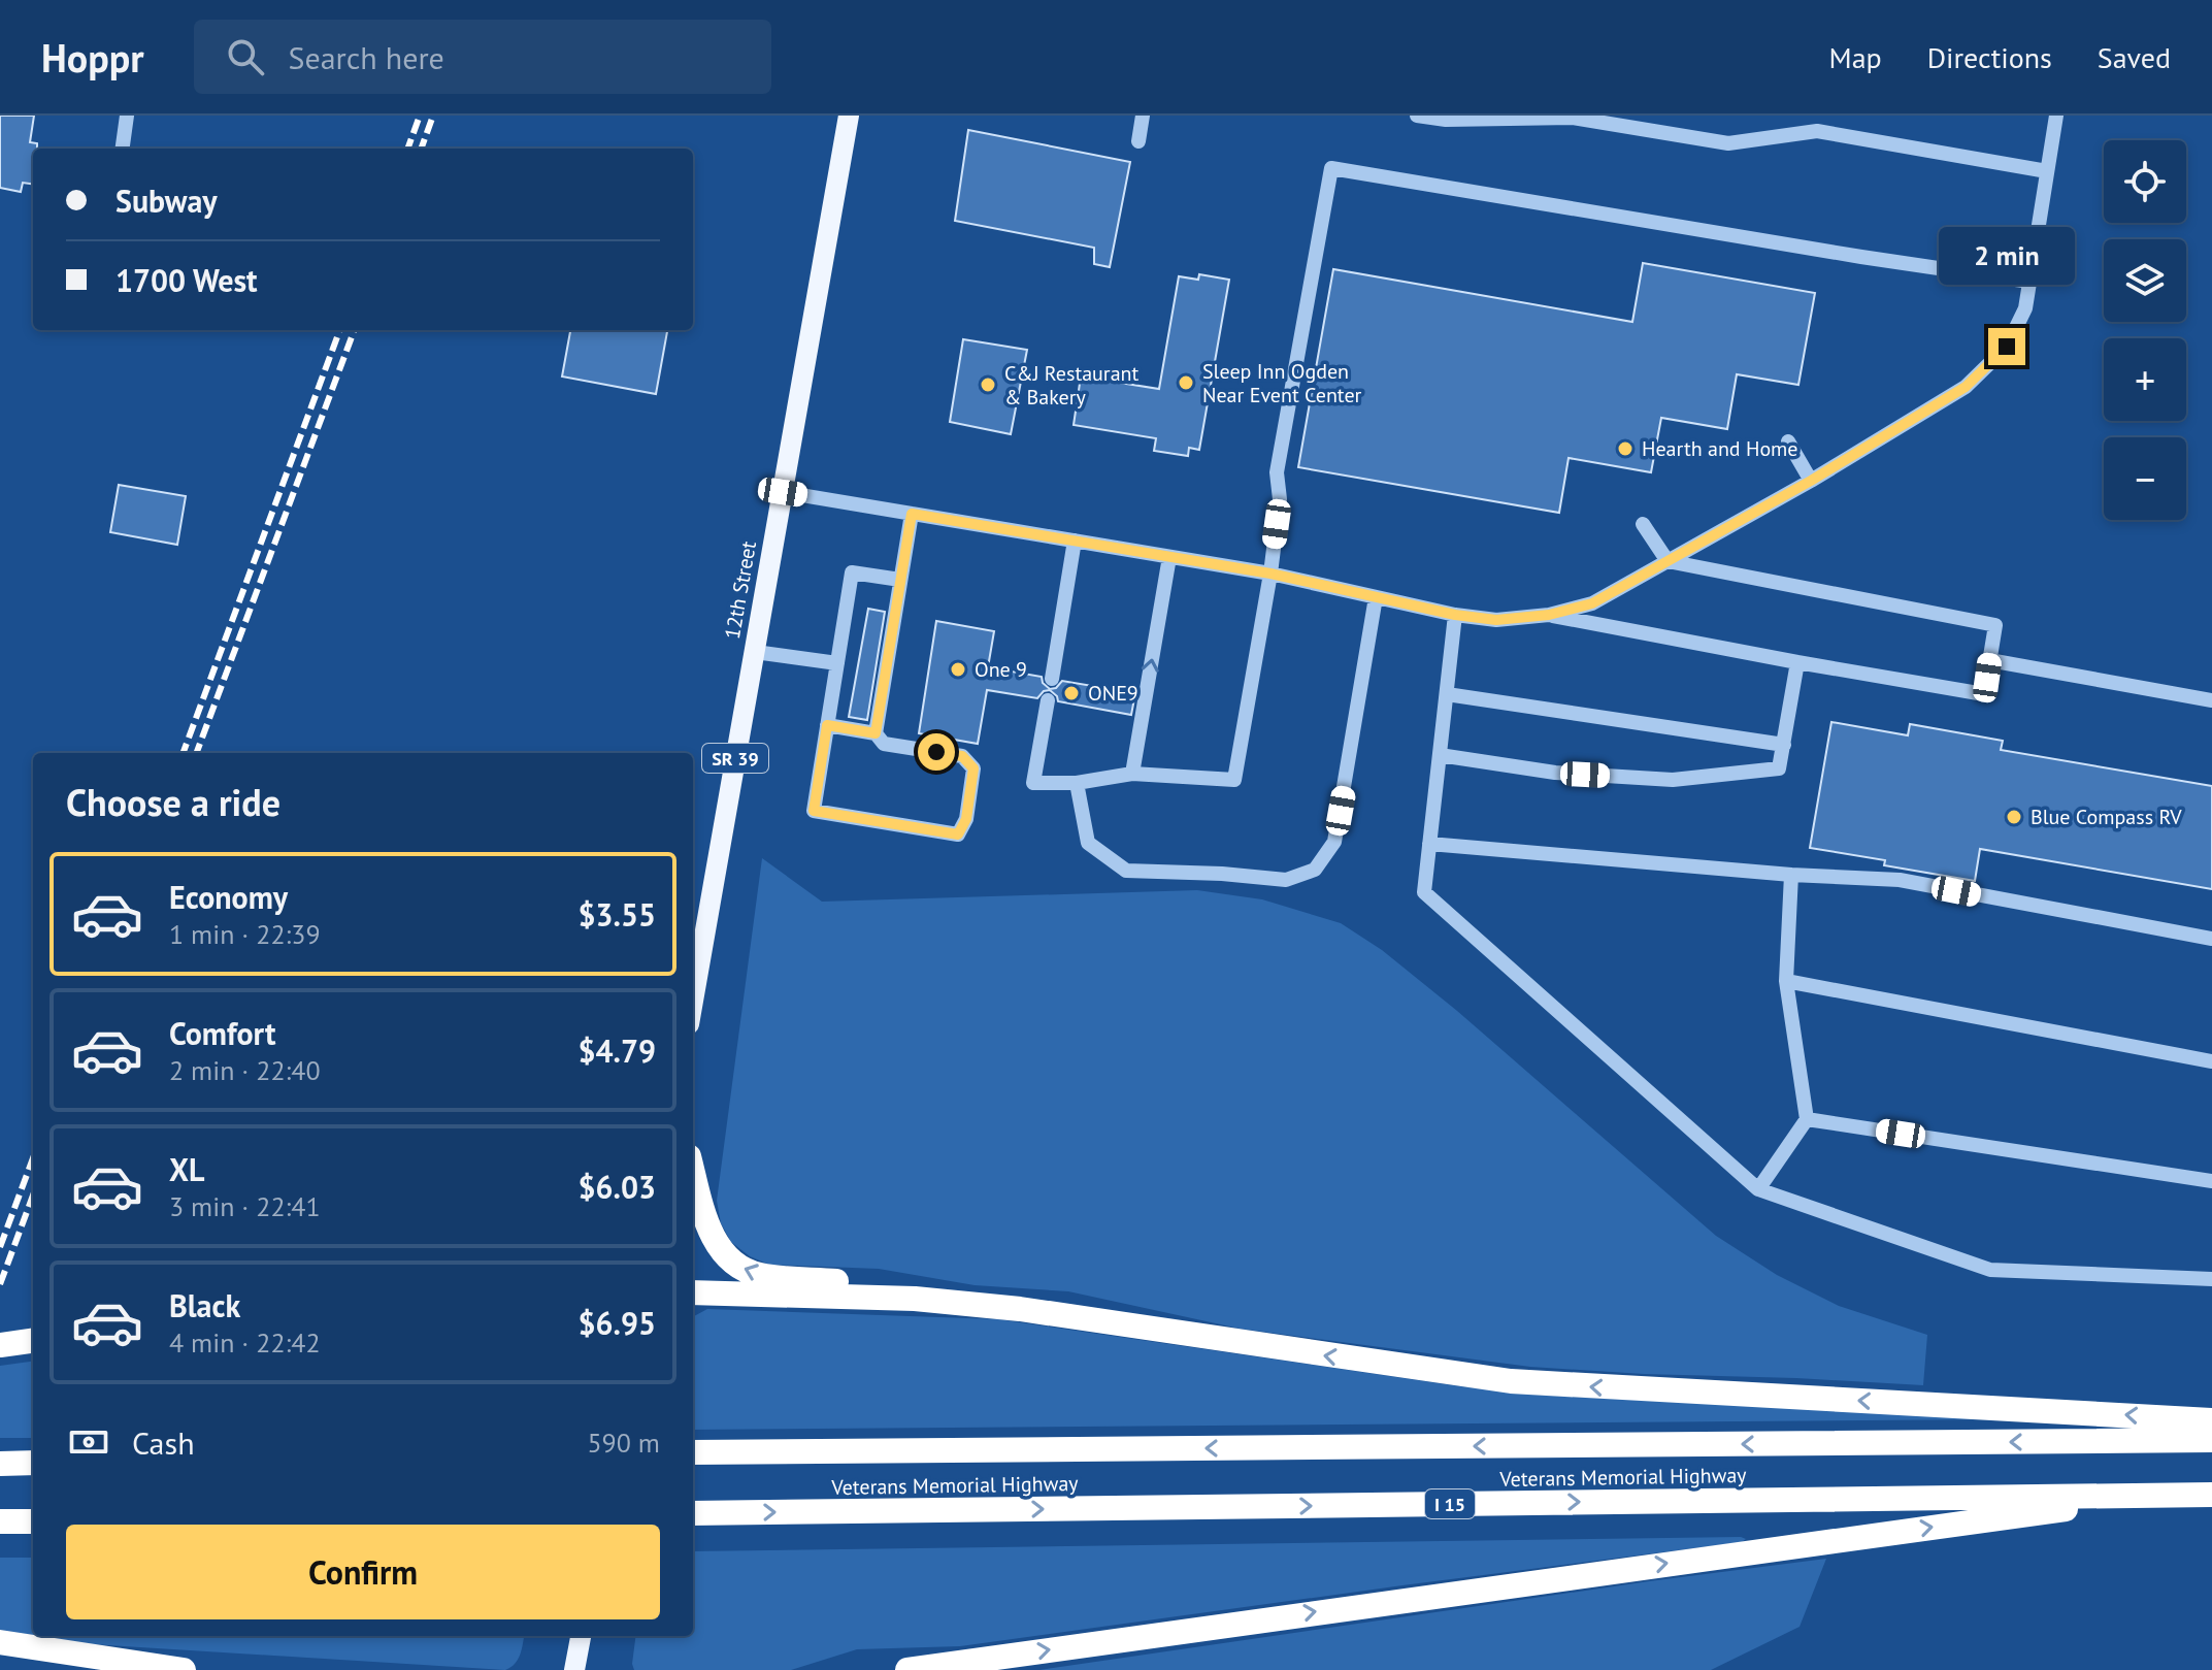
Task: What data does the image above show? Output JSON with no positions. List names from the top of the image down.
{
  "streets": {
    "highway": ["Veterans Memorial Highway", "I 15"],
    "main road": ["12th Street", "SR 39"]
  },
  "places": [
    "Sleep Inn Ogden Near Event Center",
    "C&J Restaurant & Bakery",
    "Hearth and Home",
    "One 9",
    "ONE9",
    "Blue Compass RV"
  ],
  "page": {
    "header": "Hoppr",
    "search": "Search here",
    "nav": ["Map", "Directions", "Saved"],
    "map_buttons": ["+", "−"],
    "banner": ["Subway", "1700 West"],
    "bubble": "2 min",
    "heading": "Choose a ride",
    "list": [
      {
        "name": "Economy",
        "note": "1 min · 22:39",
        "value": "$3.55"
      },
      {
        "name": "Comfort",
        "note": "2 min · 22:40",
        "value": "$4.79"
      },
      {
        "name": "XL",
        "note": "3 min · 22:41",
        "value": "$6.03"
      },
      {
        "name": "Black",
        "note": "4 min · 22:42",
        "value": "$6.95"
      }
    ],
    "pay": ["Cash", "590 m"],
    "buttons": "Confirm"
  }
}
